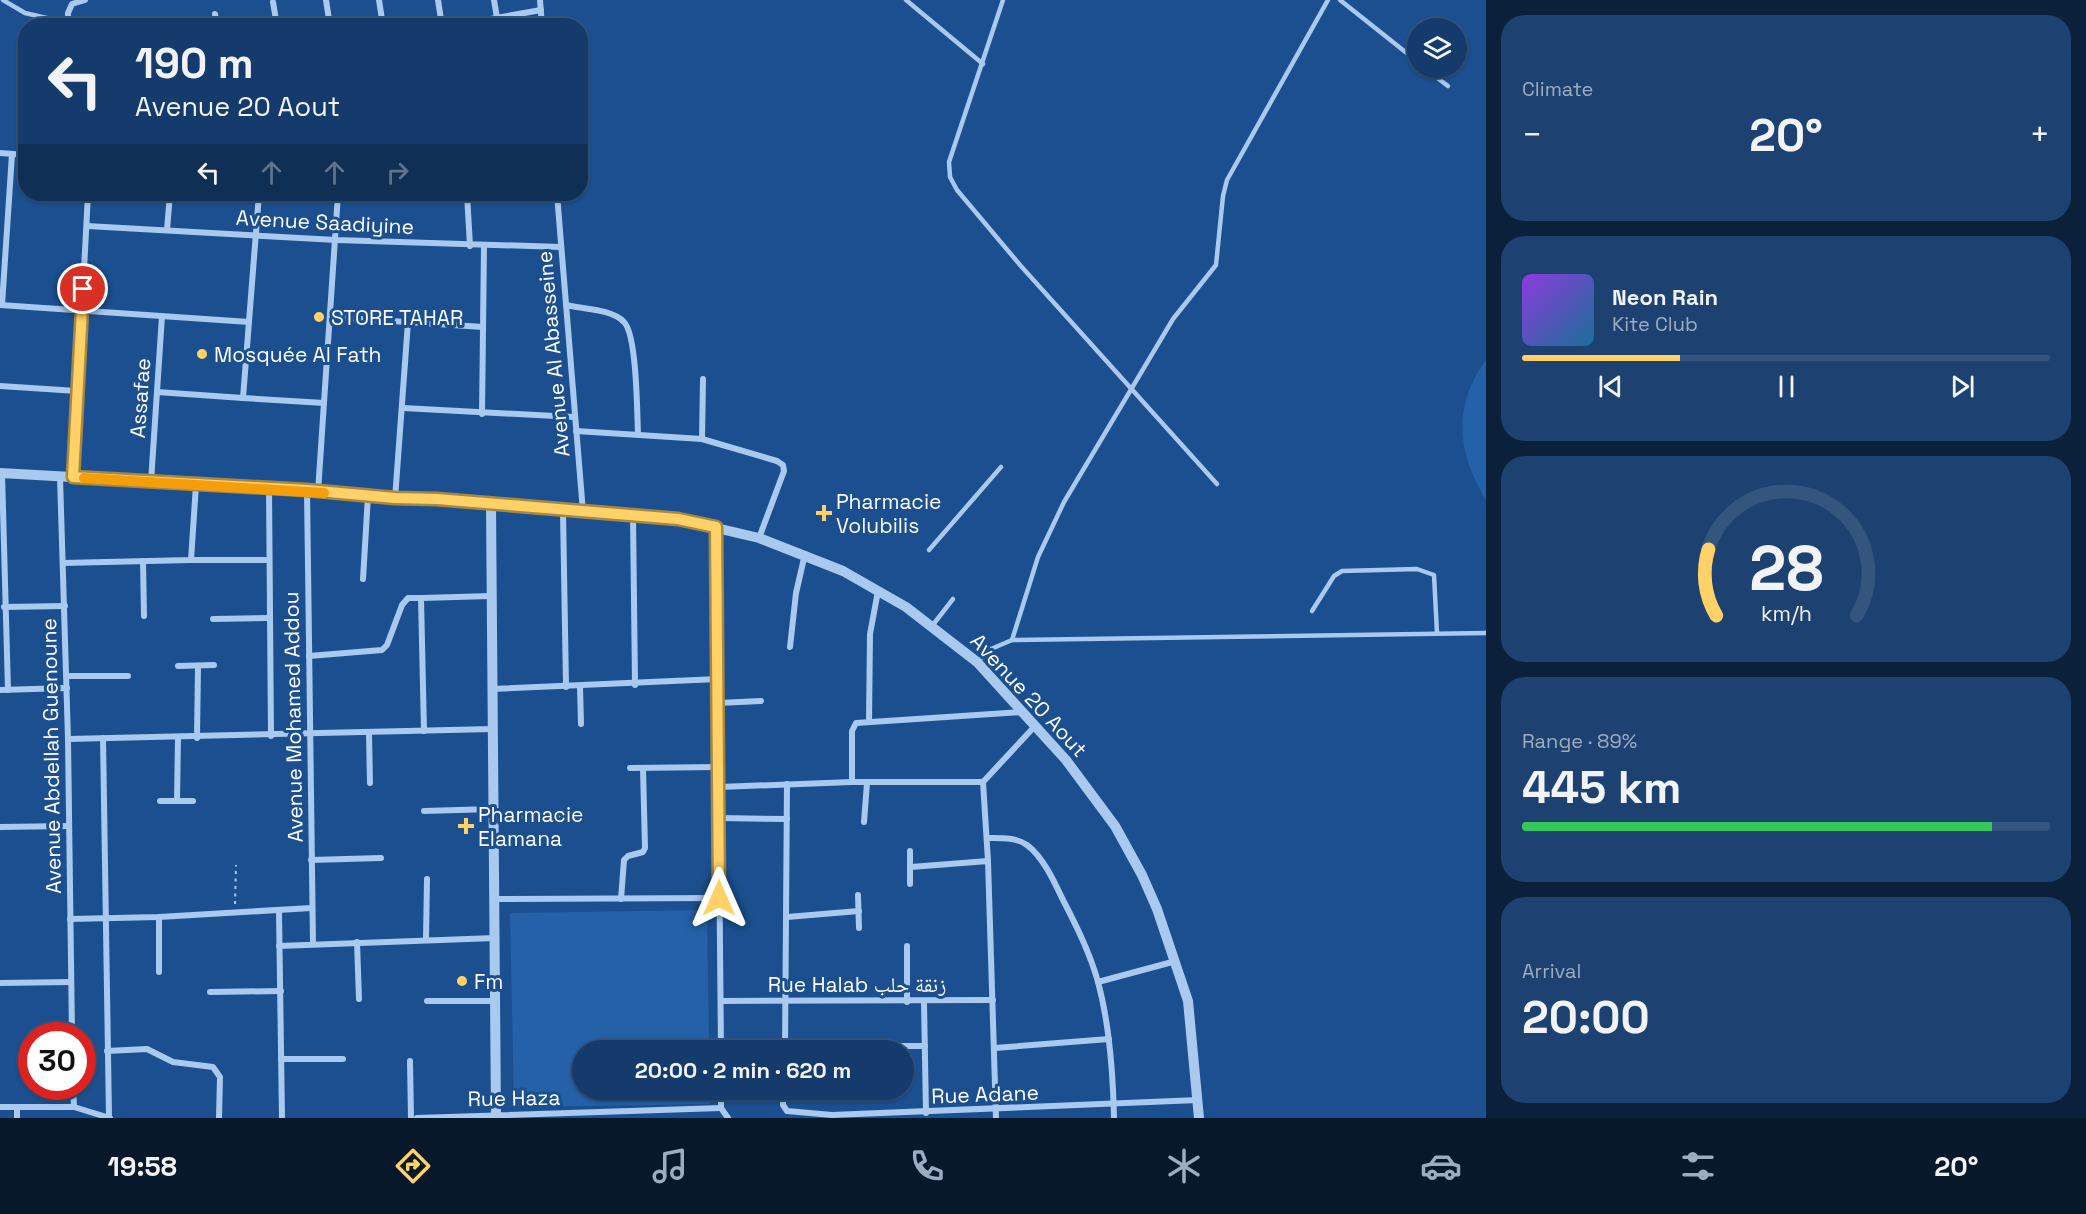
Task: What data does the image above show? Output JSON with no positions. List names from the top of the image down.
{
  "streets": {
    "street": [
      "Avenue Saadiyine",
      "Avenue Al Abasseine",
      "Assafae",
      "Avenue 20 Aout",
      "Avenue Mohamed Addou",
      "Avenue Abdellah Guenoune",
      "Rue Halab زنقة حلب",
      "Rue Adane",
      "Rue Haza"
    ]
  },
  "crossings": [
    ["Avenue Saadiyine", "Avenue Al Abasseine"],
    ["Avenue Saadiyine", "Avenue Mohamed Addou"],
    ["Avenue Al Abasseine", "Avenue 20 Aout"],
    ["Assafae", "Avenue 20 Aout"],
    ["Avenue 20 Aout", "Avenue Mohamed Addou"],
    ["Avenue 20 Aout", "Avenue Abdellah Guenoune"],
    ["Avenue 20 Aout", "Rue Adane"]
  ],
  "places": {
    "other": ["STORE TAHAR", "Mosquée Al Fath", "Fm"],
    "health": ["Pharmacie Volubilis", "Pharmacie Elamana"]
  },
  "page": {
    "tile": [
      "Climate",
      ["Range · 89%", "445 km"],
      ["Arrival", "20:00"]
    ],
    "turn": ["190 m", "Avenue 20 Aout"],
    "heat": ["−", "20°", "+"],
    "song": ["Neon Rain", "Kite Club"],
    "limit": "30",
    "trip": "20:00 · 2 min · 620 m",
    "tabs": ["19:58", "20°"],
    "gauge": ["28", "km/h"]
  }
}
